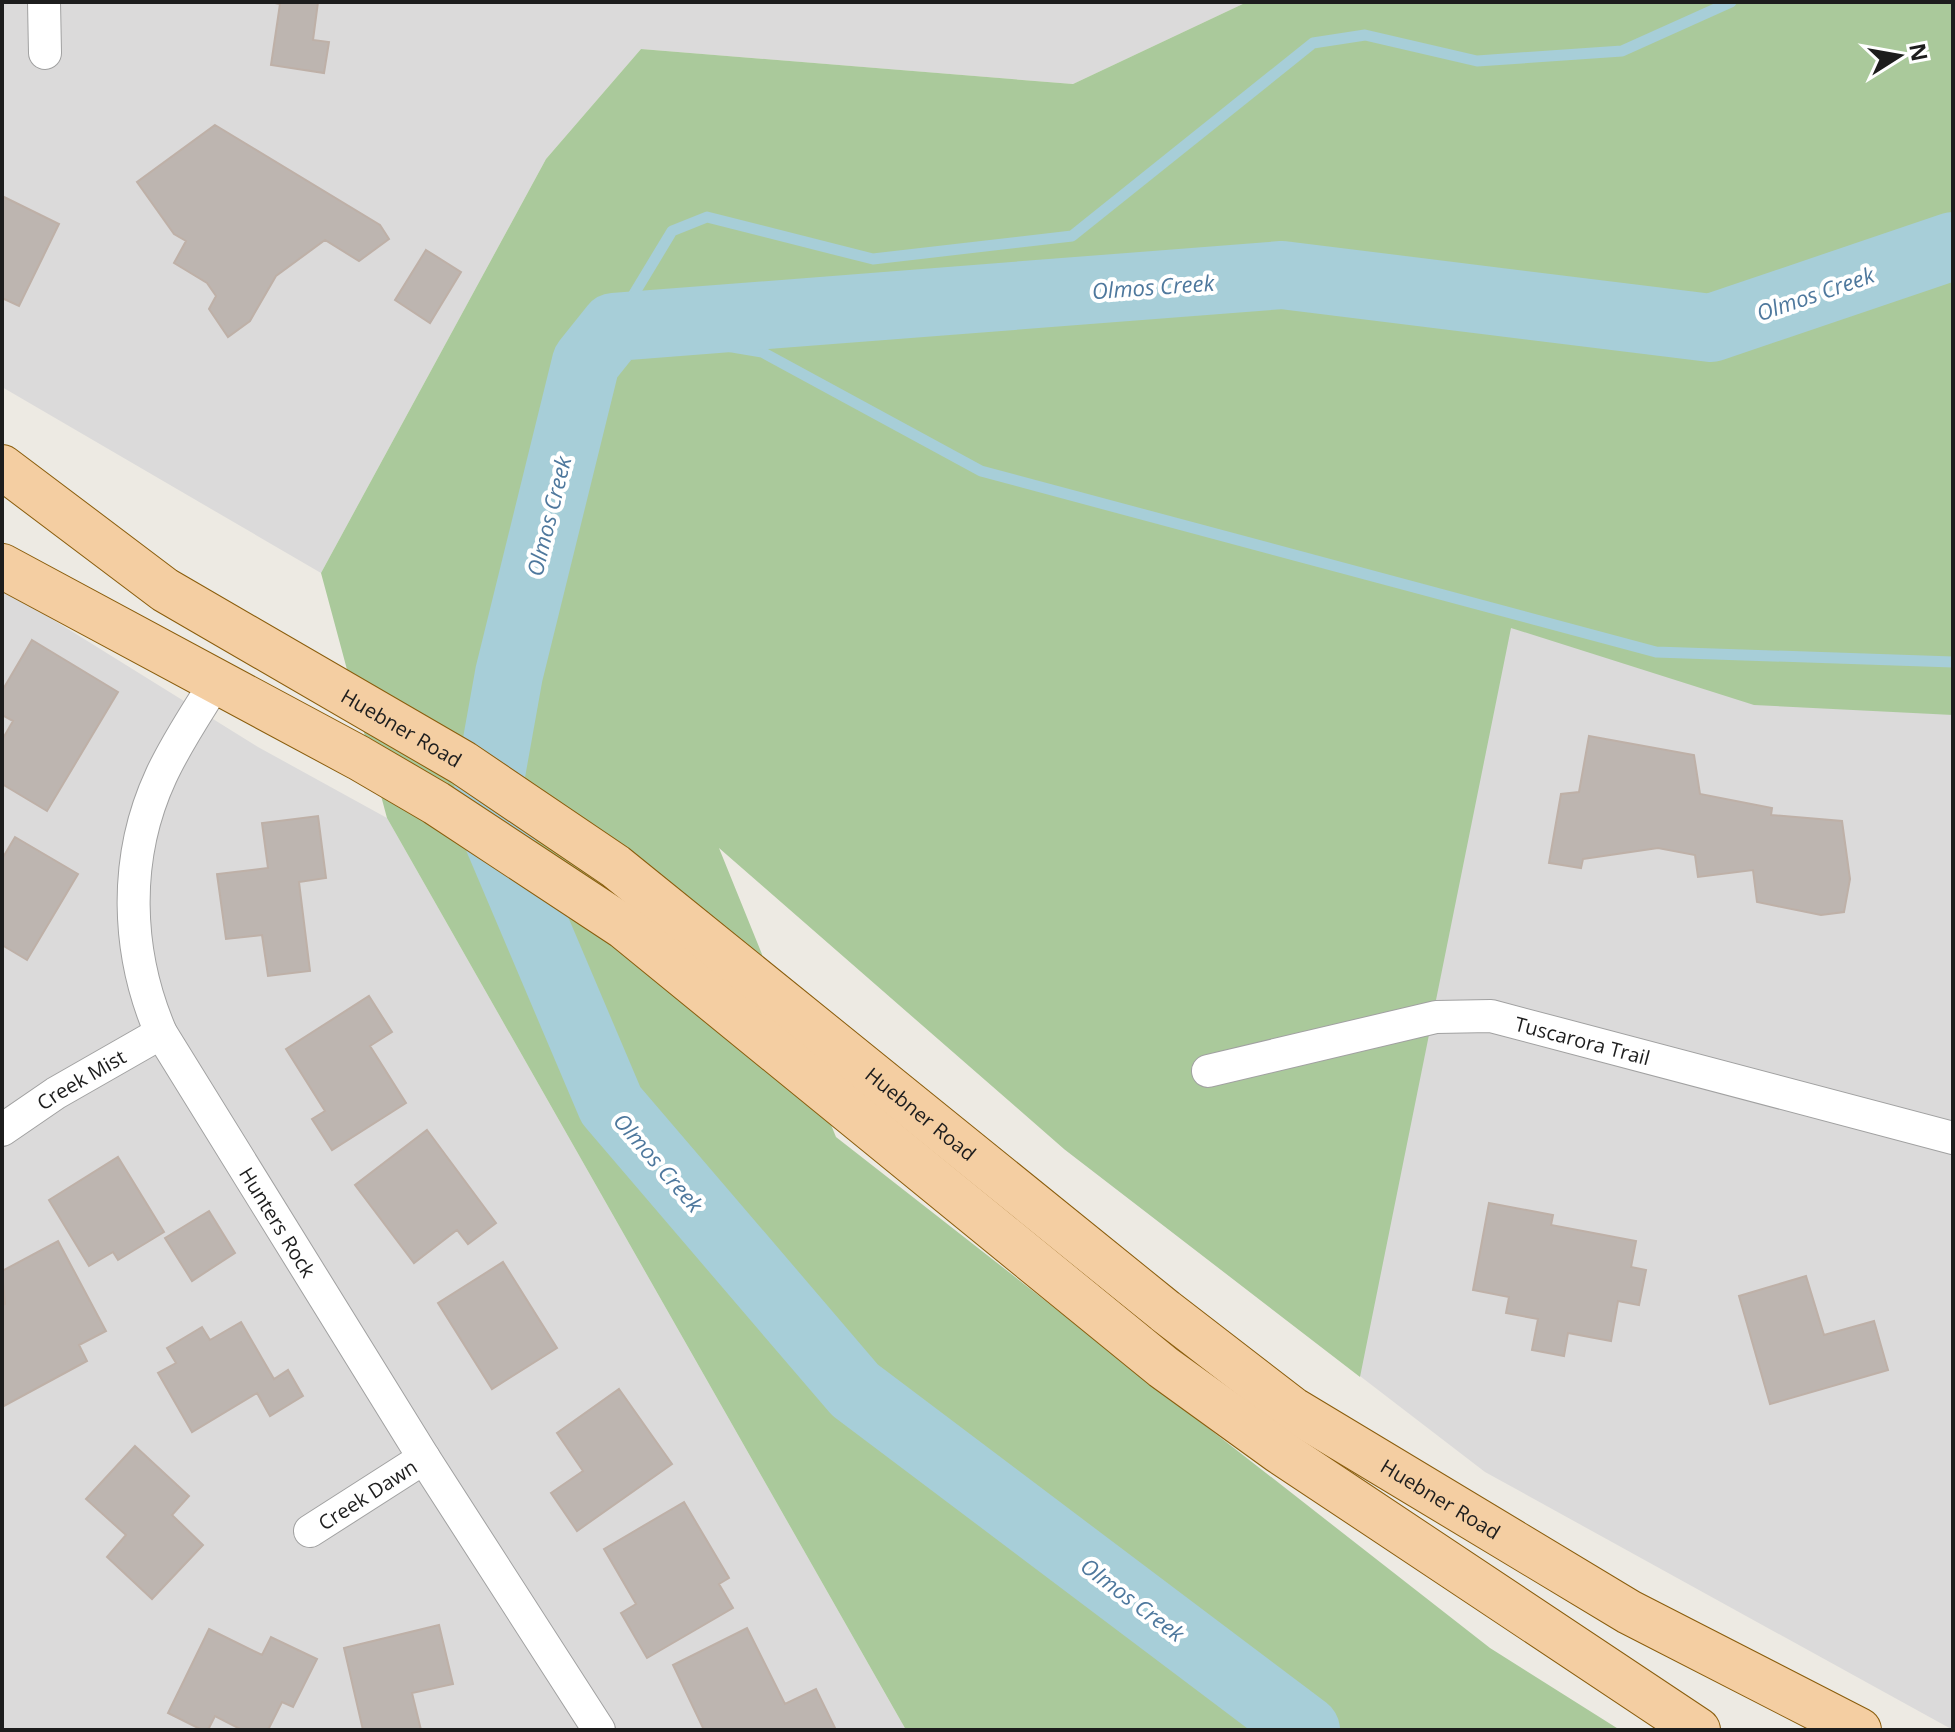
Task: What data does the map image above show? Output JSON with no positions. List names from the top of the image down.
{
  "streets": {
    "main road": ["Huebner Road"],
    "street": [
      "Tuscarora Trail",
      "Creek Mist",
      "Hunters Rock",
      "Creek Dawn"
    ]
  },
  "crossings": [
    ["Creek Mist", "Hunters Rock"],
    ["Hunters Rock", "Creek Dawn"]
  ],
  "water": ["Olmos Creek"],
  "north": "right"
}
